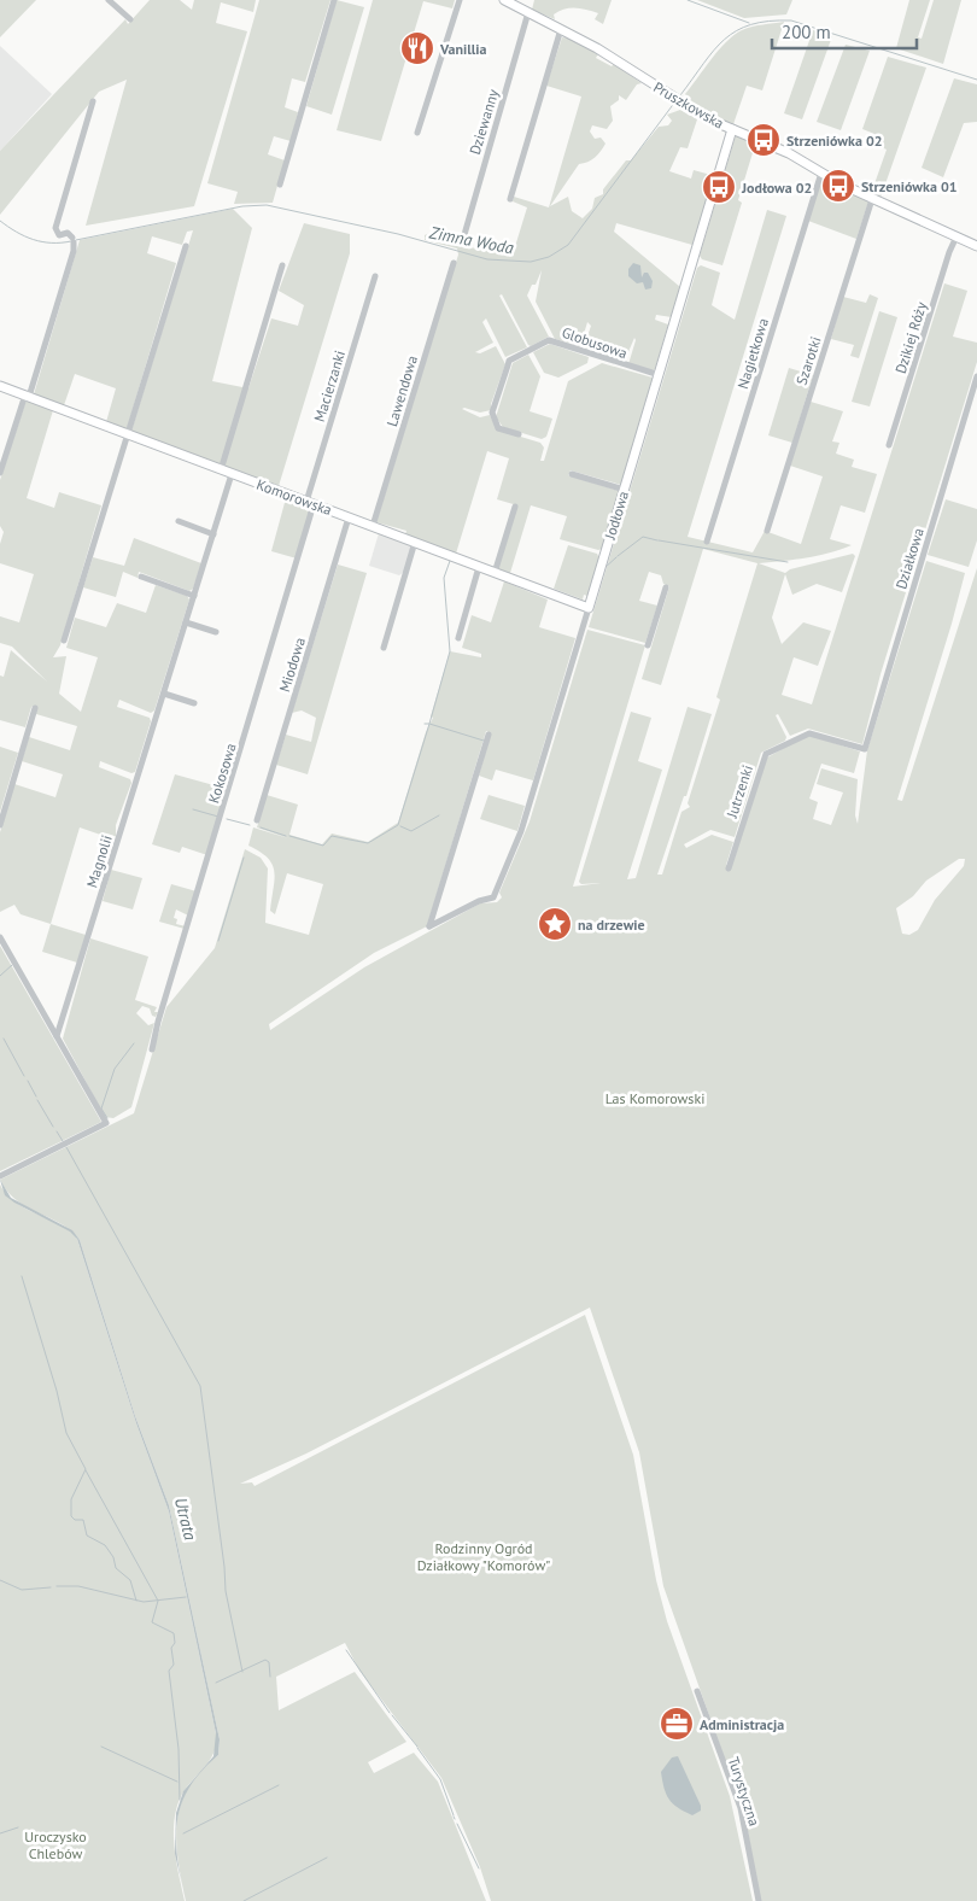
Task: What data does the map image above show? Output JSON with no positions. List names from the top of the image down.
{
  "streets": {
    "street": [
      "Pruszkowska",
      "Dziewanny",
      "Dzikiej Róży",
      "Globusowa",
      "Nagietkowa",
      "Szarotki",
      "Macierzanki",
      "Lawendowa",
      "Komorowska",
      "Jodłowa",
      "Działkowa",
      "Miodowa",
      "Kokosowa",
      "Jutrzenki",
      "Magnolii",
      "Turystyczna"
    ]
  },
  "crossings": [
    ["Pruszkowska", "Dziewanny"],
    ["Pruszkowska", "Dzikiej Róży"],
    ["Pruszkowska", "Nagietkowa"],
    ["Pruszkowska", "Szarotki"],
    ["Pruszkowska", "Jodłowa"],
    ["Globusowa", "Jodłowa"],
    ["Macierzanki", "Komorowska"],
    ["Macierzanki", "Kokosowa"],
    ["Lawendowa", "Komorowska"],
    ["Komorowska", "Jodłowa"],
    ["Komorowska", "Miodowa"],
    ["Komorowska", "Kokosowa"],
    ["Komorowska", "Magnolii"],
    ["Działkowa", "Jutrzenki"]
  ],
  "water": ["Zimna Woda", "Utrata"],
  "parks": ["Las Komorowski", "Rodzinny Ogród Działkowy \"Komorów\"", "Uroczysko Chlebów"],
  "places": {
    "restaurant": ["Vanillia"],
    "bus stop": ["Strzeniówka 02", "Strzeniówka 01", "Jodłowa 02"],
    "place": ["na drzewie"],
    "office": ["Administracja"]
  },
  "scale_bar": "200 m"
}
